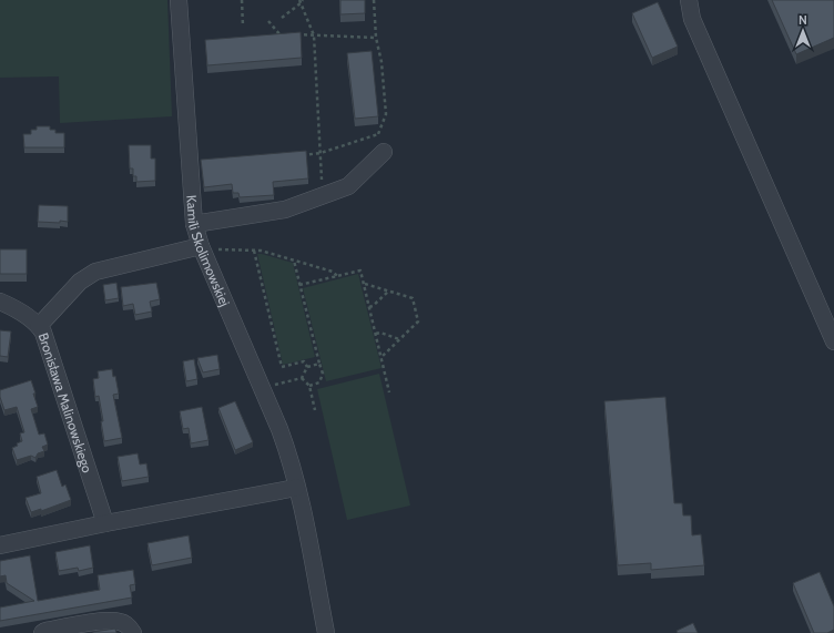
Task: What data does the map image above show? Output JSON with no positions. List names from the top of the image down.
{
  "streets": {
    "street": ["Kamili Skolimowskiej", "Bronisława Malinowskiego"]
  },
  "north": "top"
}
